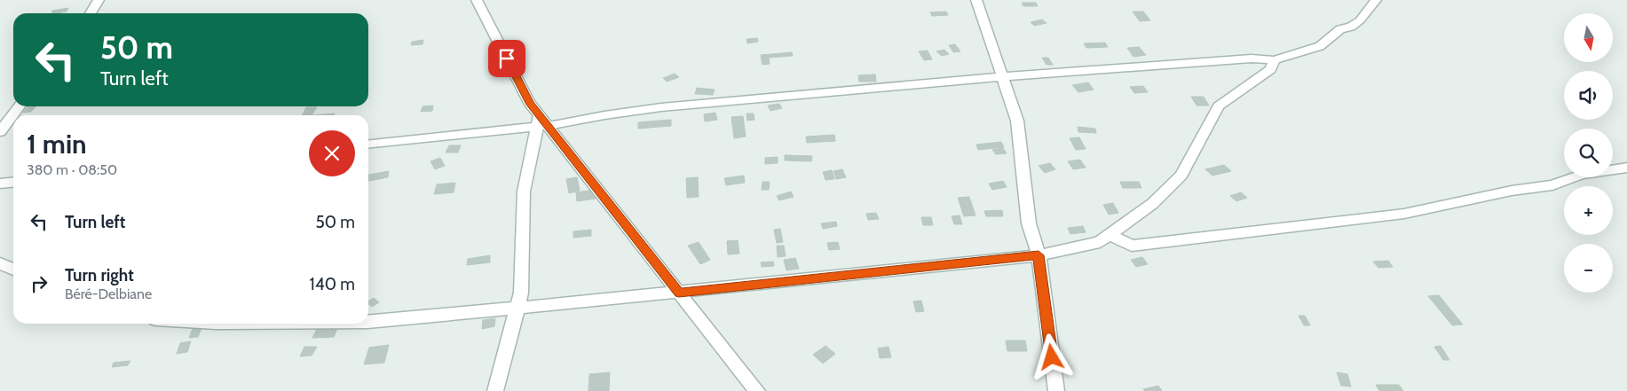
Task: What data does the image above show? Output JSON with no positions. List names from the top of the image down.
{
  "north": "bottom",
  "page": {
    "map_buttons": ["+", "−"],
    "turn": ["50 m", "Turn left"],
    "heading": ["1 min", "380 m · 08:50"],
    "list": [
      {
        "name": "Turn left",
        "value": "50 m"
      },
      {
        "name": "Turn right",
        "note": "Béré-Delbiane",
        "value": "140 m"
      }
    ]
  }
}
